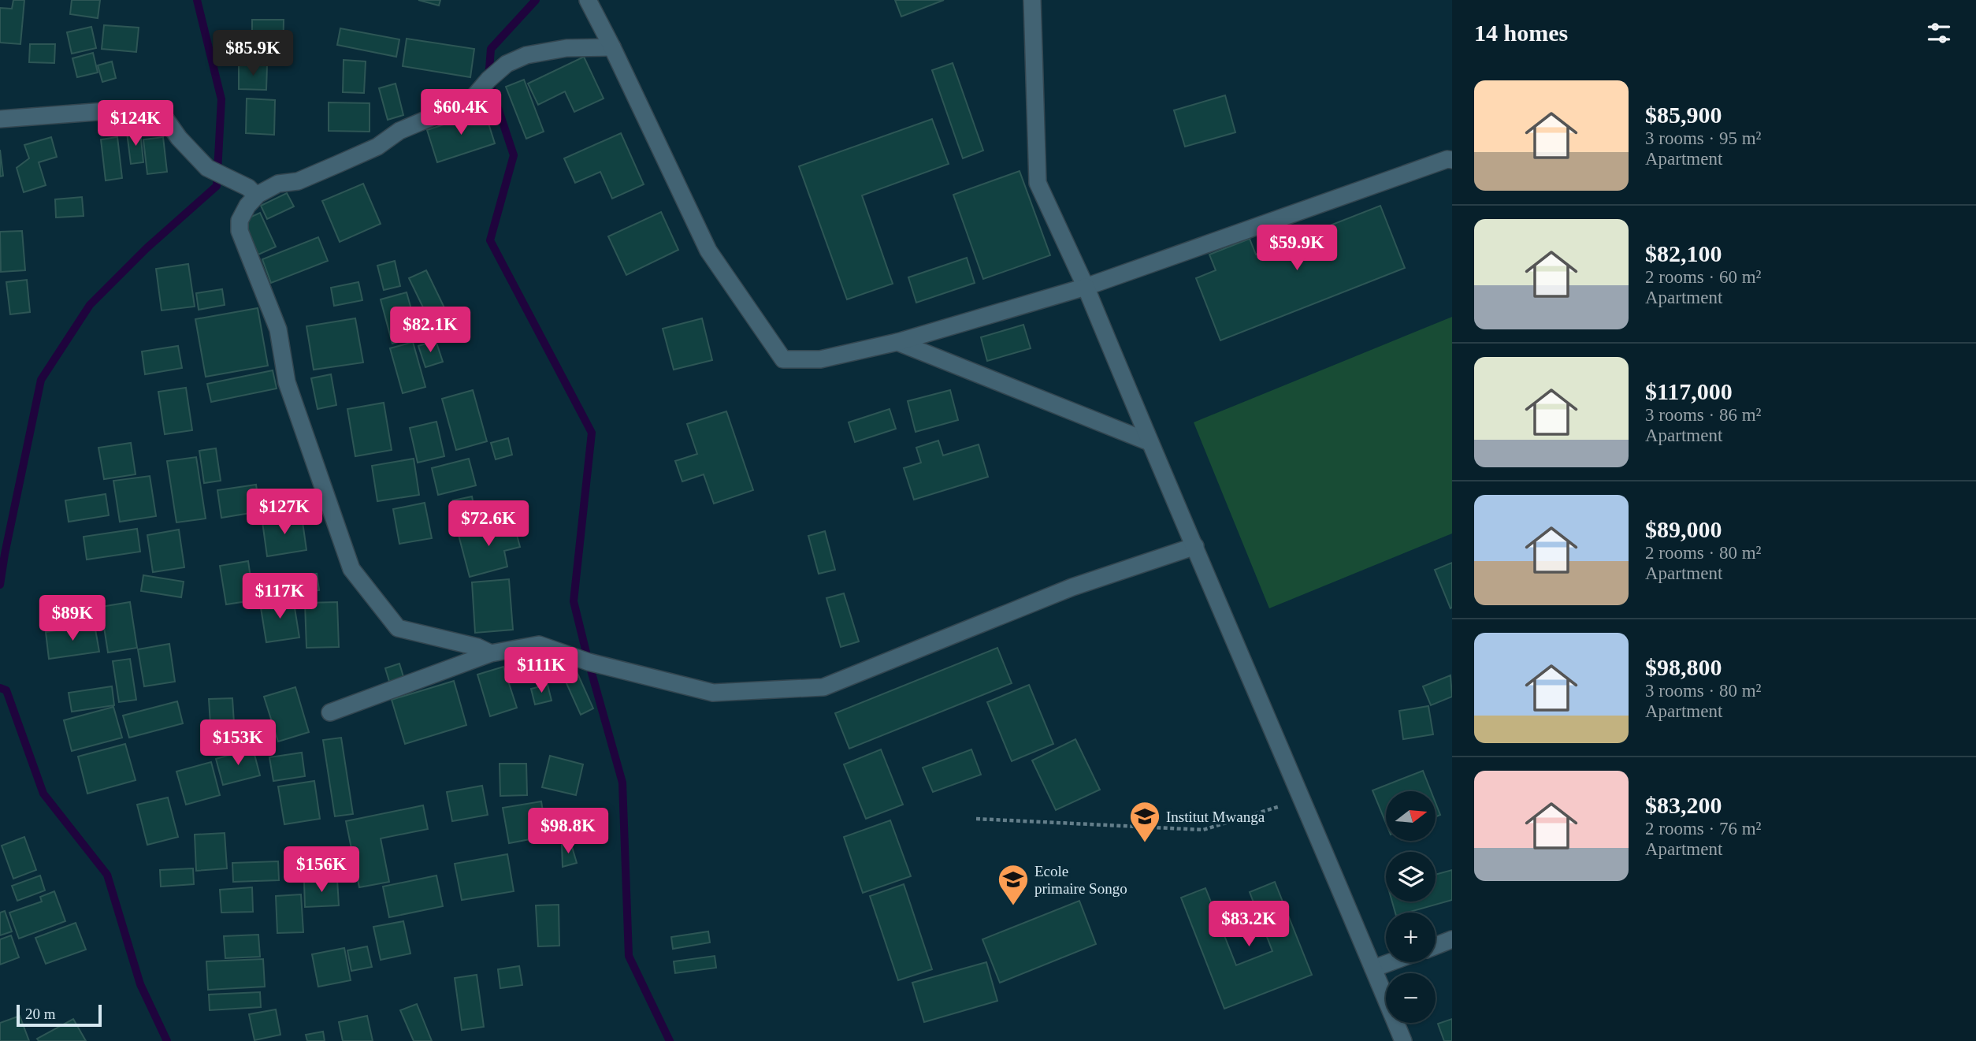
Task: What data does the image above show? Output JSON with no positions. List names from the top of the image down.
{
  "places": {
    "school or university": ["Institut Mwanga", "Ecole primaire Songo"]
  },
  "scale_bar": "20 m",
  "north": "right",
  "page": {
    "heading": "14 homes",
    "price": [
      "$85.9K",
      "$60.4K",
      "$124K",
      "$59.9K",
      "$82.1K",
      "$127K",
      "$72.6K",
      "$117K",
      "$89K",
      "$111K",
      "$153K",
      "$98.8K",
      "$156K",
      "$83.2K"
    ],
    "list": [
      {
        "name": "$85,900",
        "note": "3 rooms · 95 m² · Apartment"
      },
      {
        "name": "$82,100",
        "note": "2 rooms · 60 m² · Apartment"
      },
      {
        "name": "$117,000",
        "note": "3 rooms · 86 m² · Apartment"
      },
      {
        "name": "$89,000",
        "note": "2 rooms · 80 m² · Apartment"
      },
      {
        "name": "$98,800",
        "note": "3 rooms · 80 m² · Apartment"
      },
      {
        "name": "$83,200",
        "note": "2 rooms · 76 m² · Apartment"
      }
    ],
    "map_buttons": ["+", "−"],
    "scale": "20 m"
  }
}
